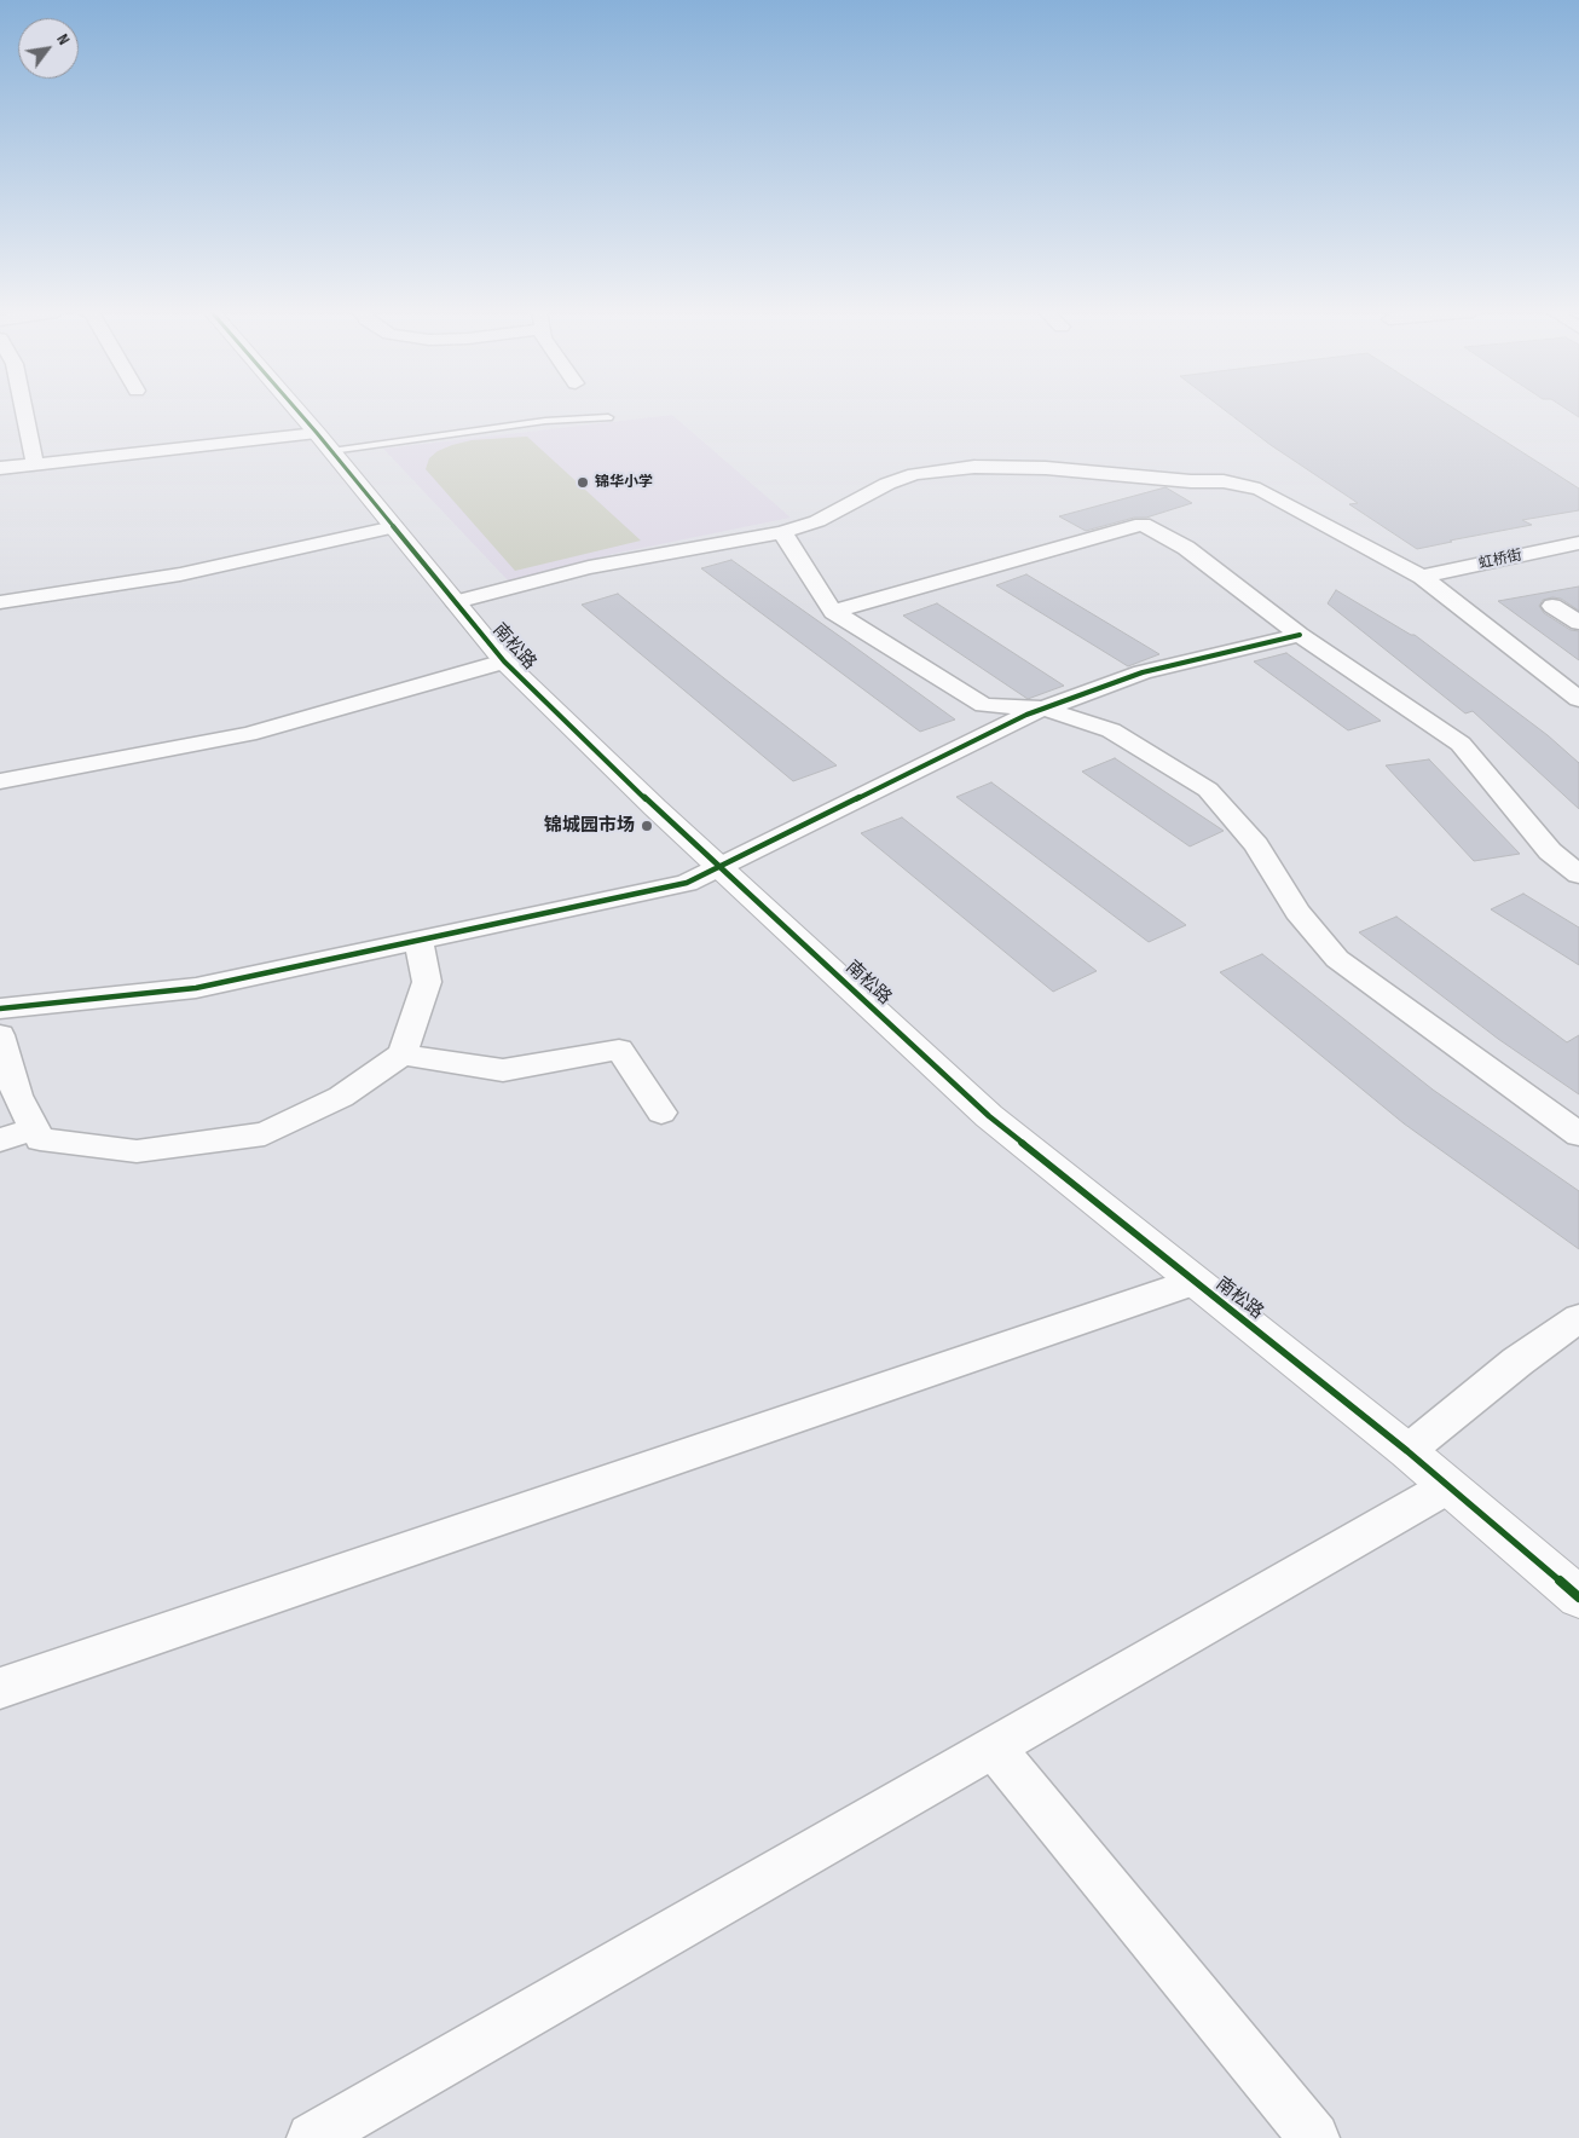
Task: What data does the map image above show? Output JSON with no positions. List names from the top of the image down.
{
  "streets": {
    "street": ["虹桥街", "南松路"]
  },
  "places": ["锦华小学", "锦城园市场"],
  "north": "top right"
}
